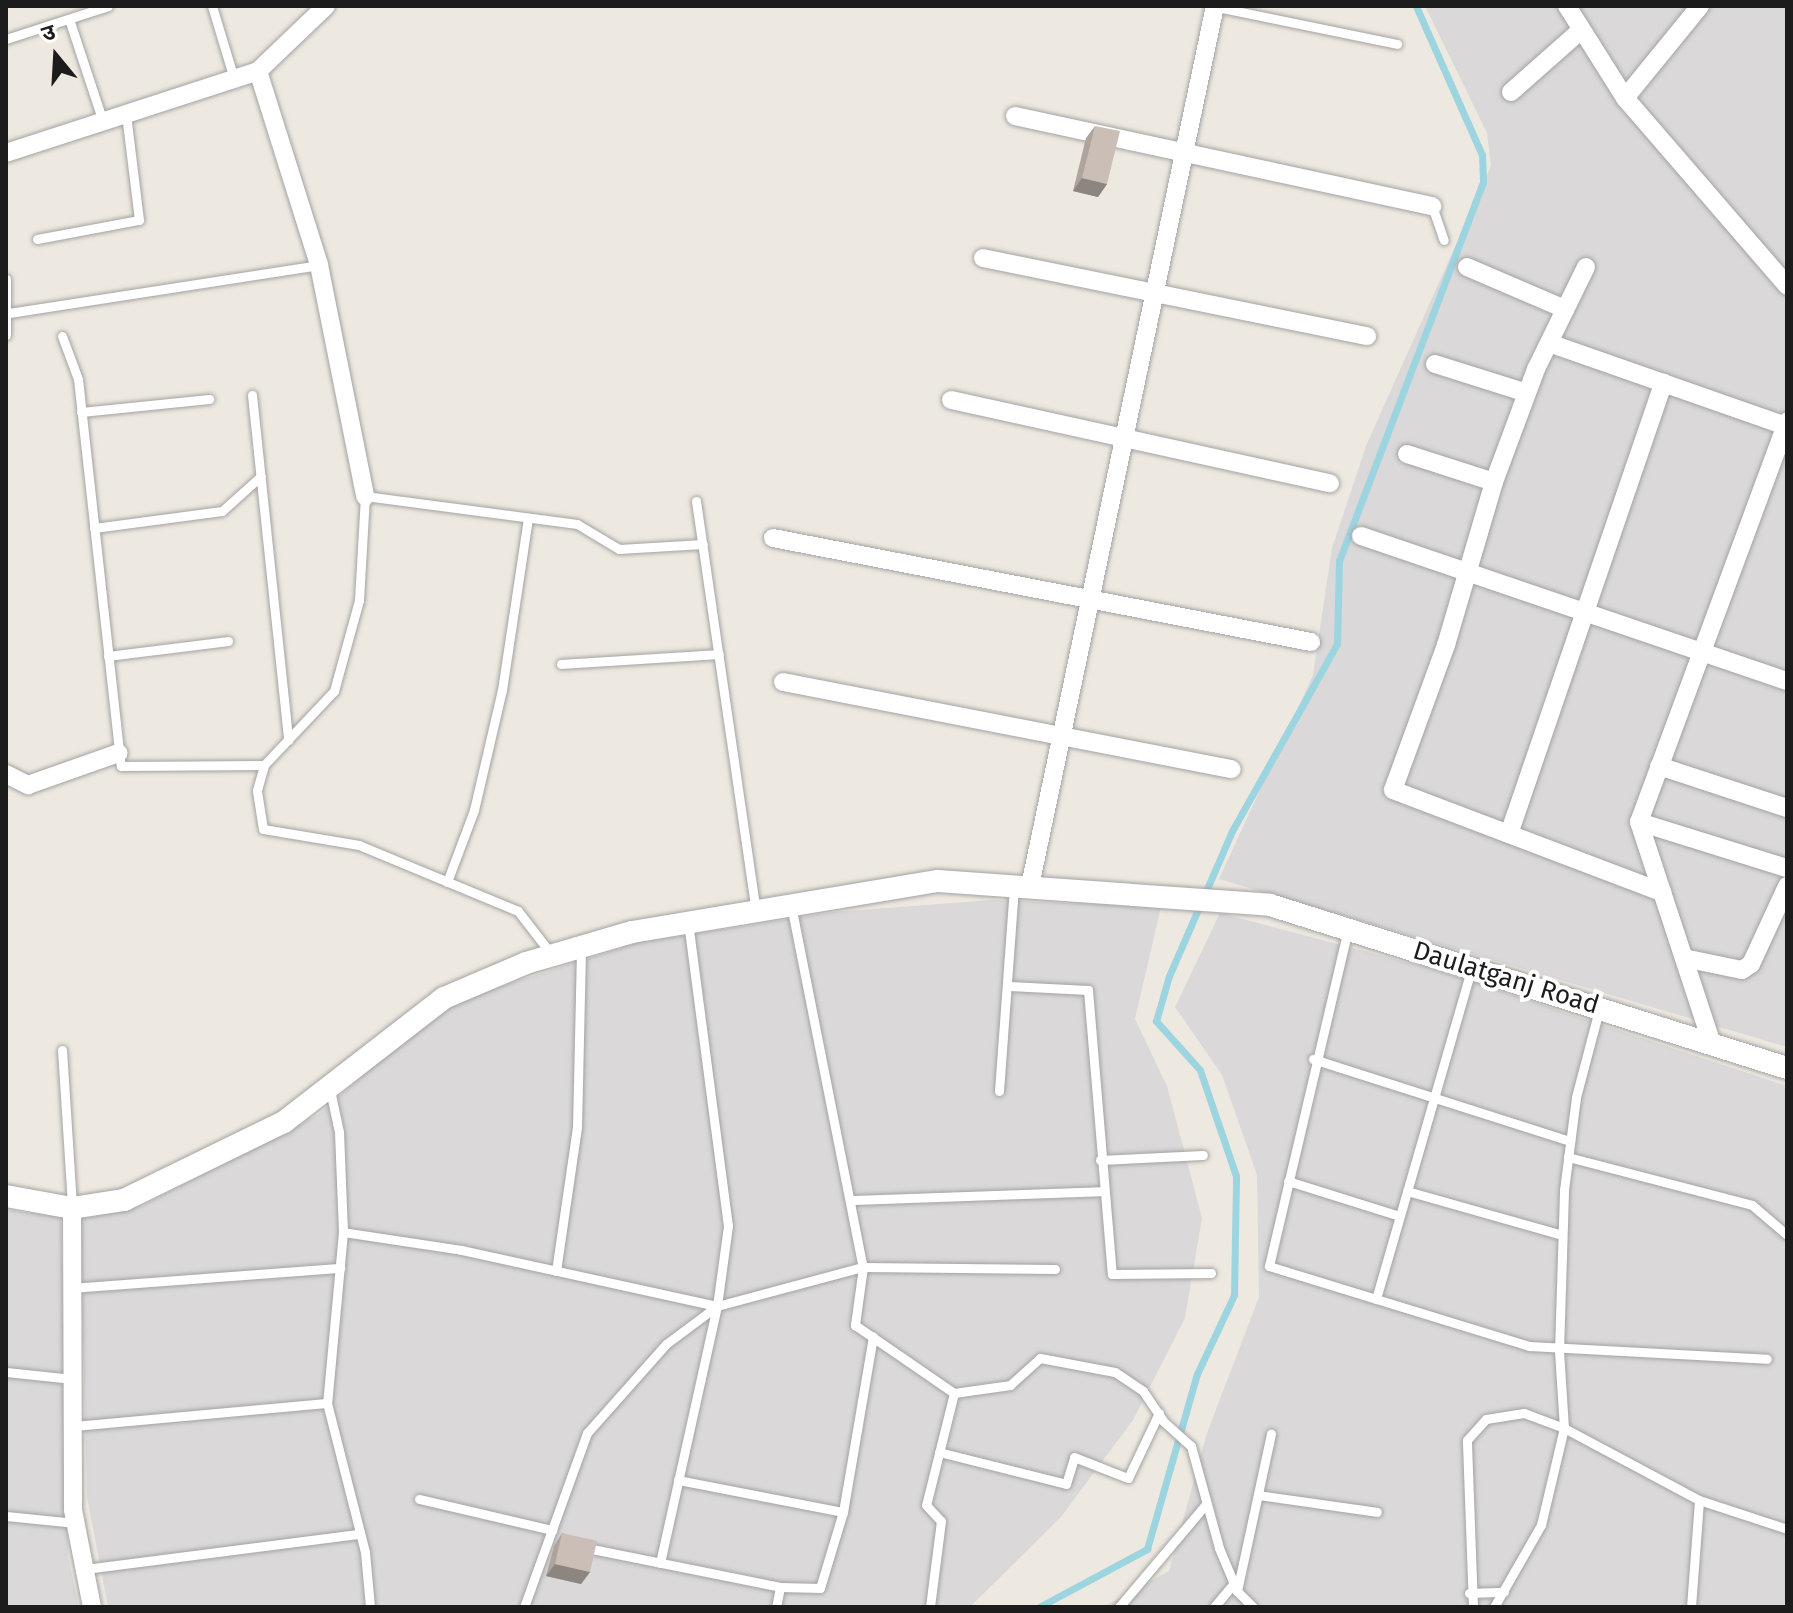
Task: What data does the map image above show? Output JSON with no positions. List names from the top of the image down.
{
  "streets": {
    "street": ["Daulatganj Road"]
  },
  "north": "top"
}
